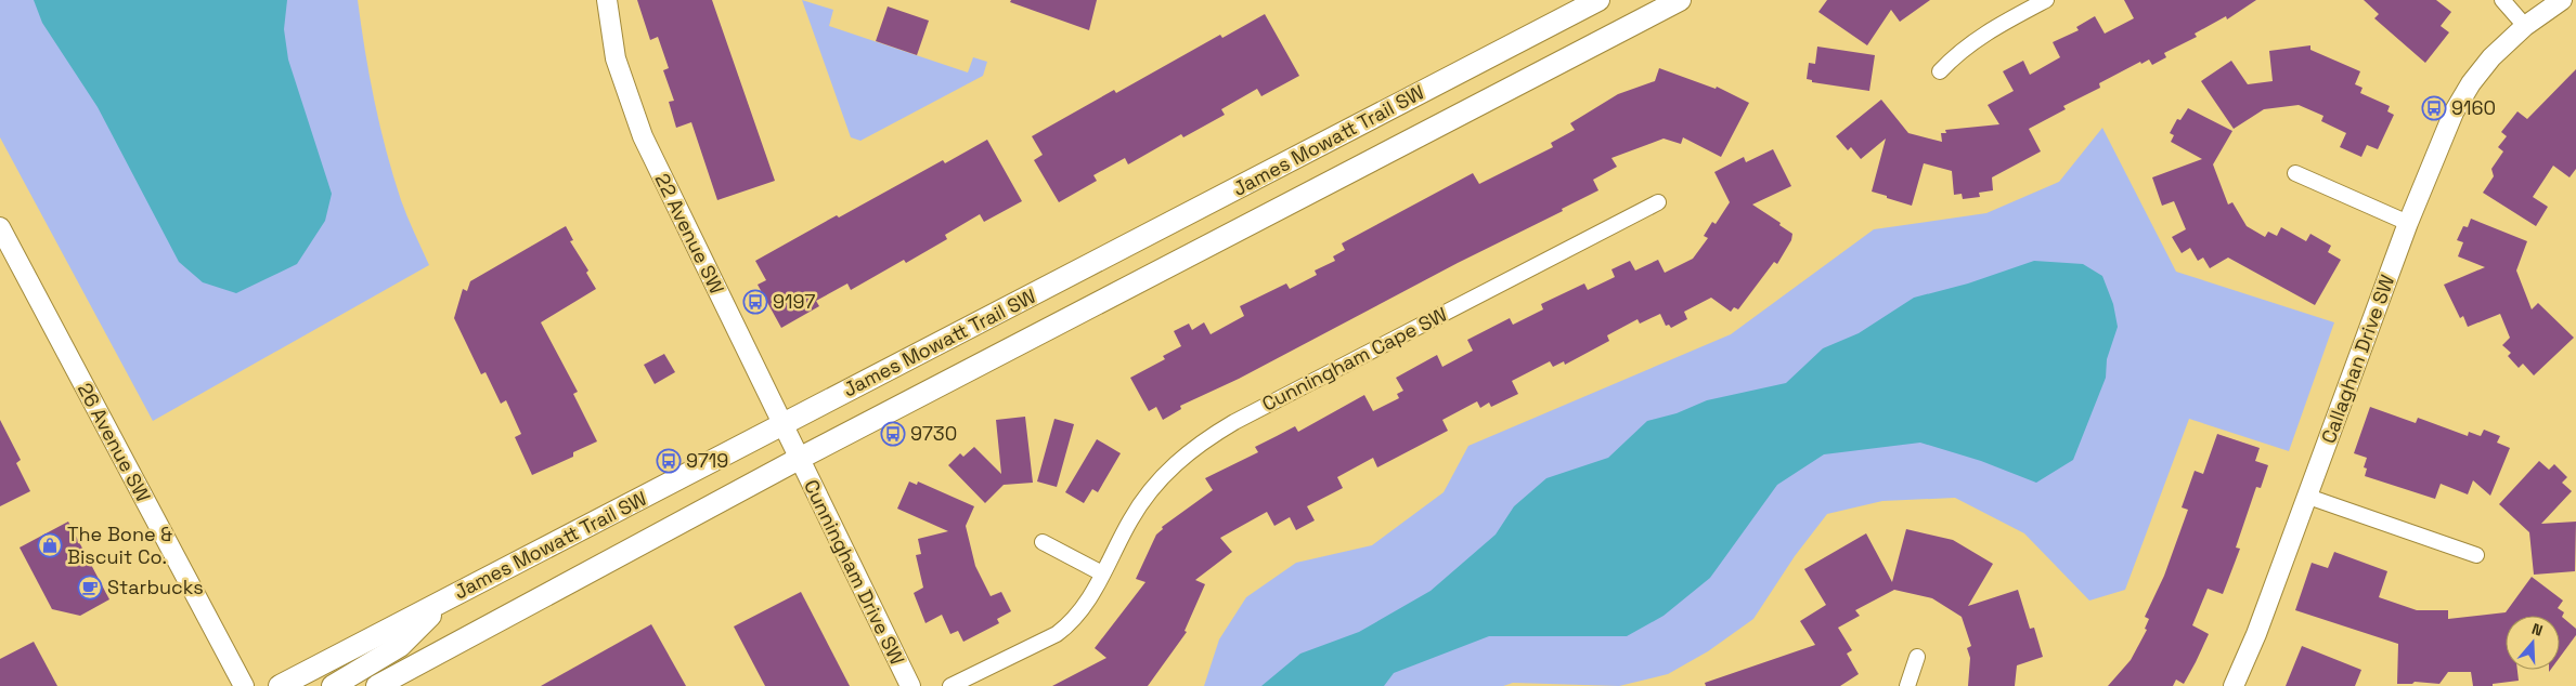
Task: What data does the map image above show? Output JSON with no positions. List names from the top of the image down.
{
  "streets": {
    "main road": ["James Mowatt Trail SW"],
    "street": [
      "22 Avenue SW",
      "Cunningham Cape SW",
      "Callaghan Drive SW",
      "26 Avenue SW",
      "Cunningham Drive SW"
    ]
  },
  "crossings": [
    ["James Mowatt Trail SW", "22 Avenue SW"],
    ["James Mowatt Trail SW", "Cunningham Drive SW"],
    ["22 Avenue SW", "Cunningham Drive SW"]
  ],
  "places": {
    "bus stop": [
      "9160",
      "9197",
      "9730",
      "9719"
    ],
    "shop": ["The Bone & Biscuit Co."],
    "cafe": ["Starbucks"]
  },
  "north": "top"
}
